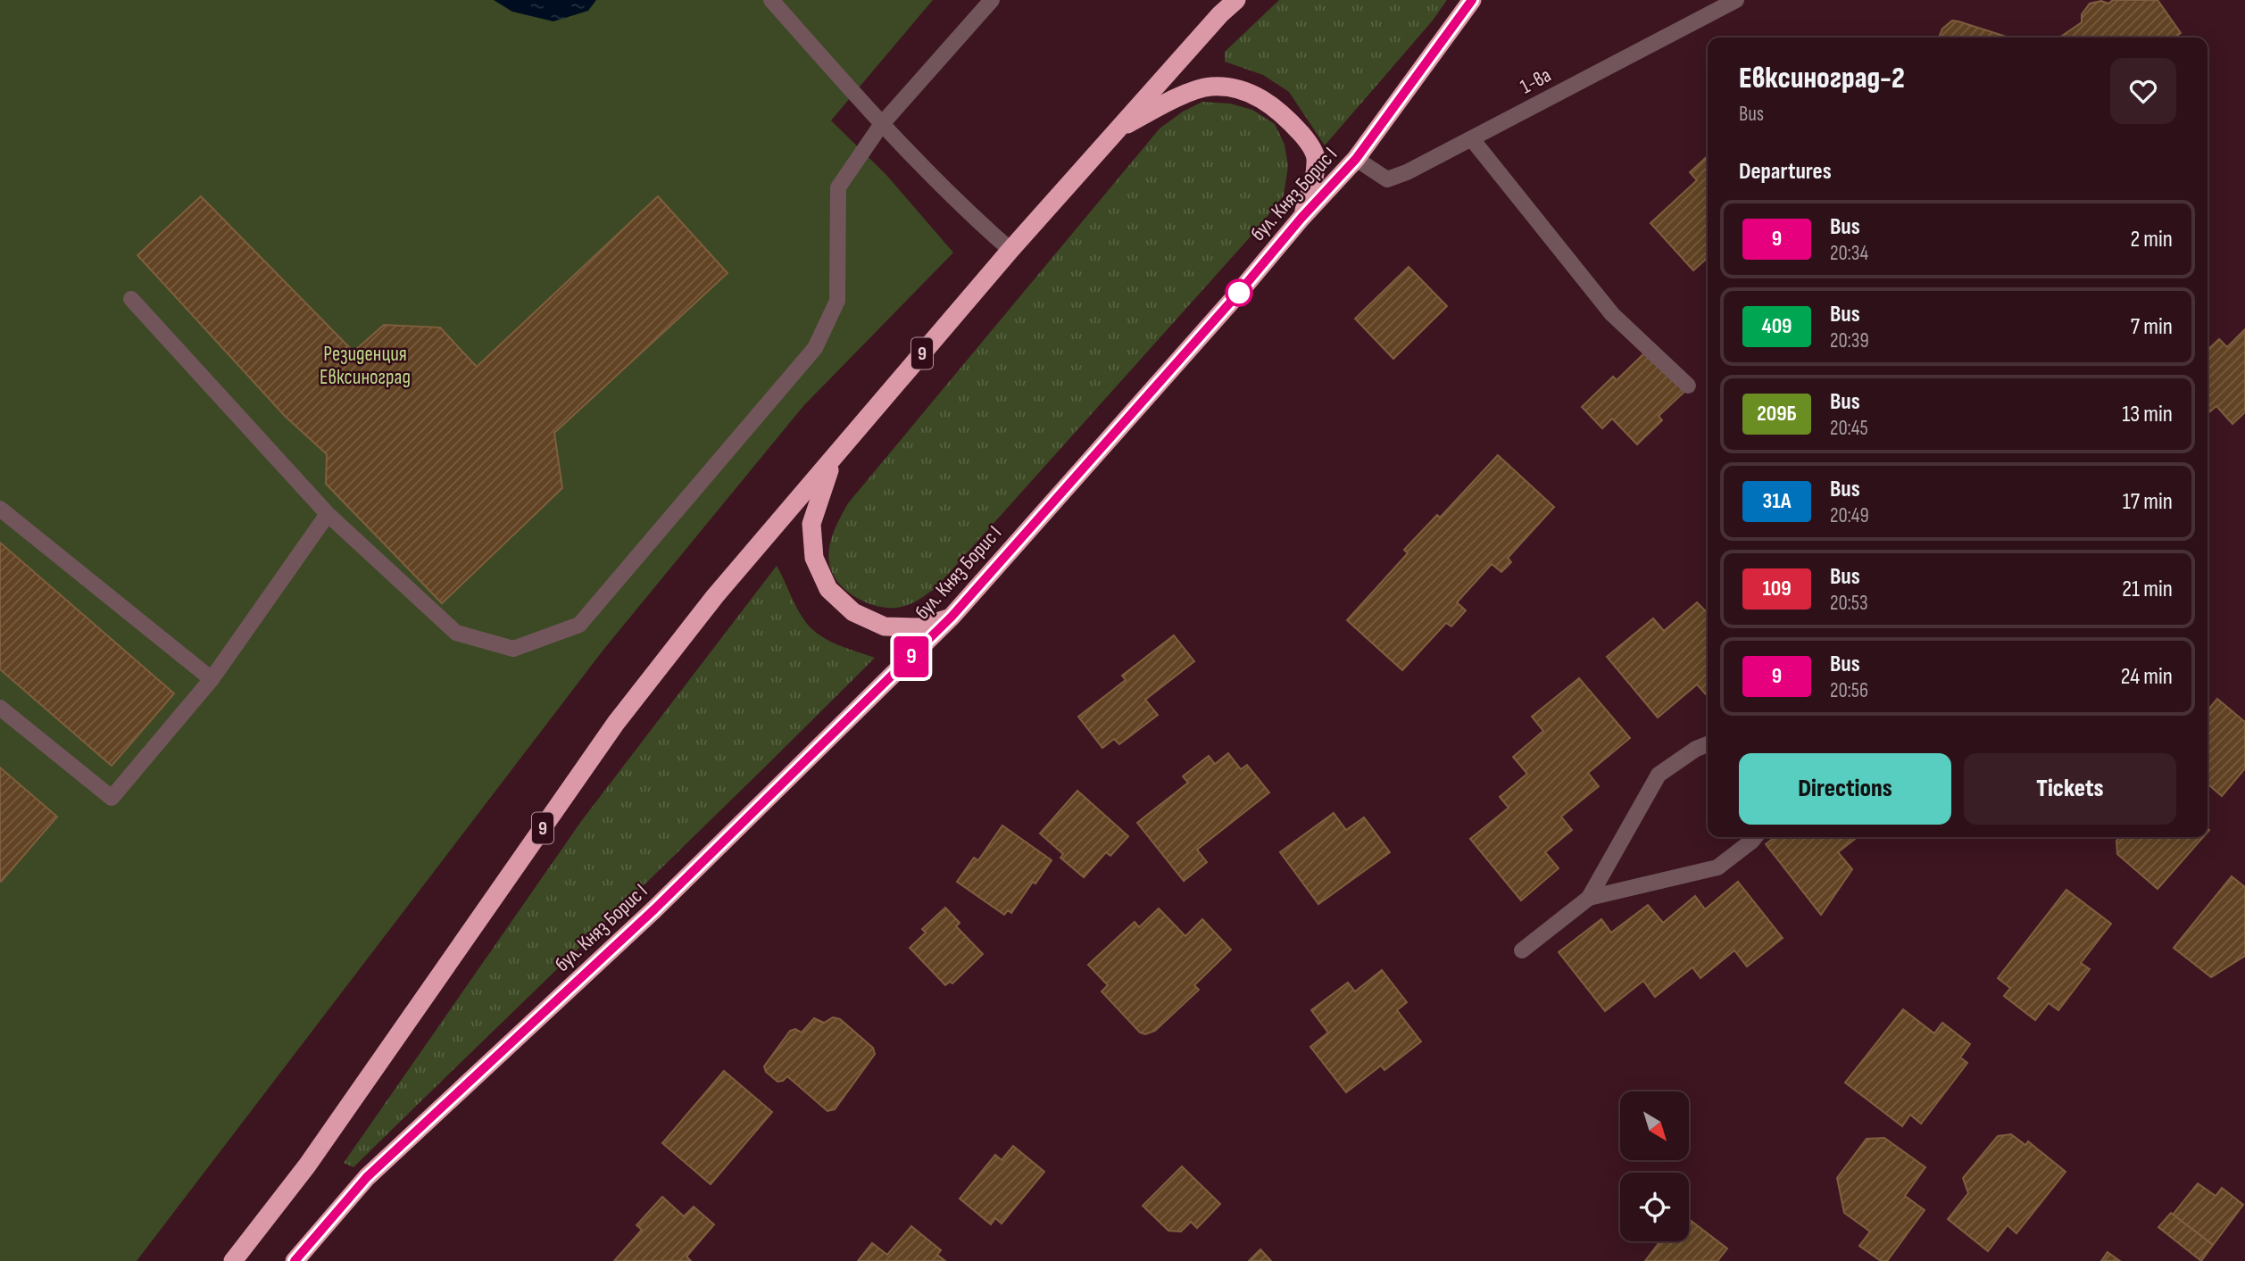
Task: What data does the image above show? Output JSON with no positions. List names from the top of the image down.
{
  "streets": {
    "highway": ["бул. Княз Борис I", "9"],
    "street": ["1-ва"]
  },
  "crossings": [
    ["1-ва", "бул. Княз Борис I"]
  ],
  "parks": ["Резиденция Евксиноград"],
  "lines": ["bus line 9"],
  "north": "bottom right",
  "page": {
    "on_map": "9",
    "heading": [
      ["Евксиноград-2", "Bus"],
      "Departures"
    ],
    "list": [
      {
        "mark": "9",
        "name": "Bus",
        "note": "20:34",
        "value": "2 min"
      },
      {
        "mark": "409",
        "name": "Bus",
        "note": "20:39",
        "value": "7 min"
      },
      {
        "mark": "209Б",
        "name": "Bus",
        "note": "20:45",
        "value": "13 min"
      },
      {
        "mark": "31А",
        "name": "Bus",
        "note": "20:49",
        "value": "17 min"
      },
      {
        "mark": "109",
        "name": "Bus",
        "note": "20:53",
        "value": "21 min"
      },
      {
        "mark": "9",
        "name": "Bus",
        "note": "20:56",
        "value": "24 min"
      }
    ],
    "buttons": ["Directions", "Tickets"]
  }
}
